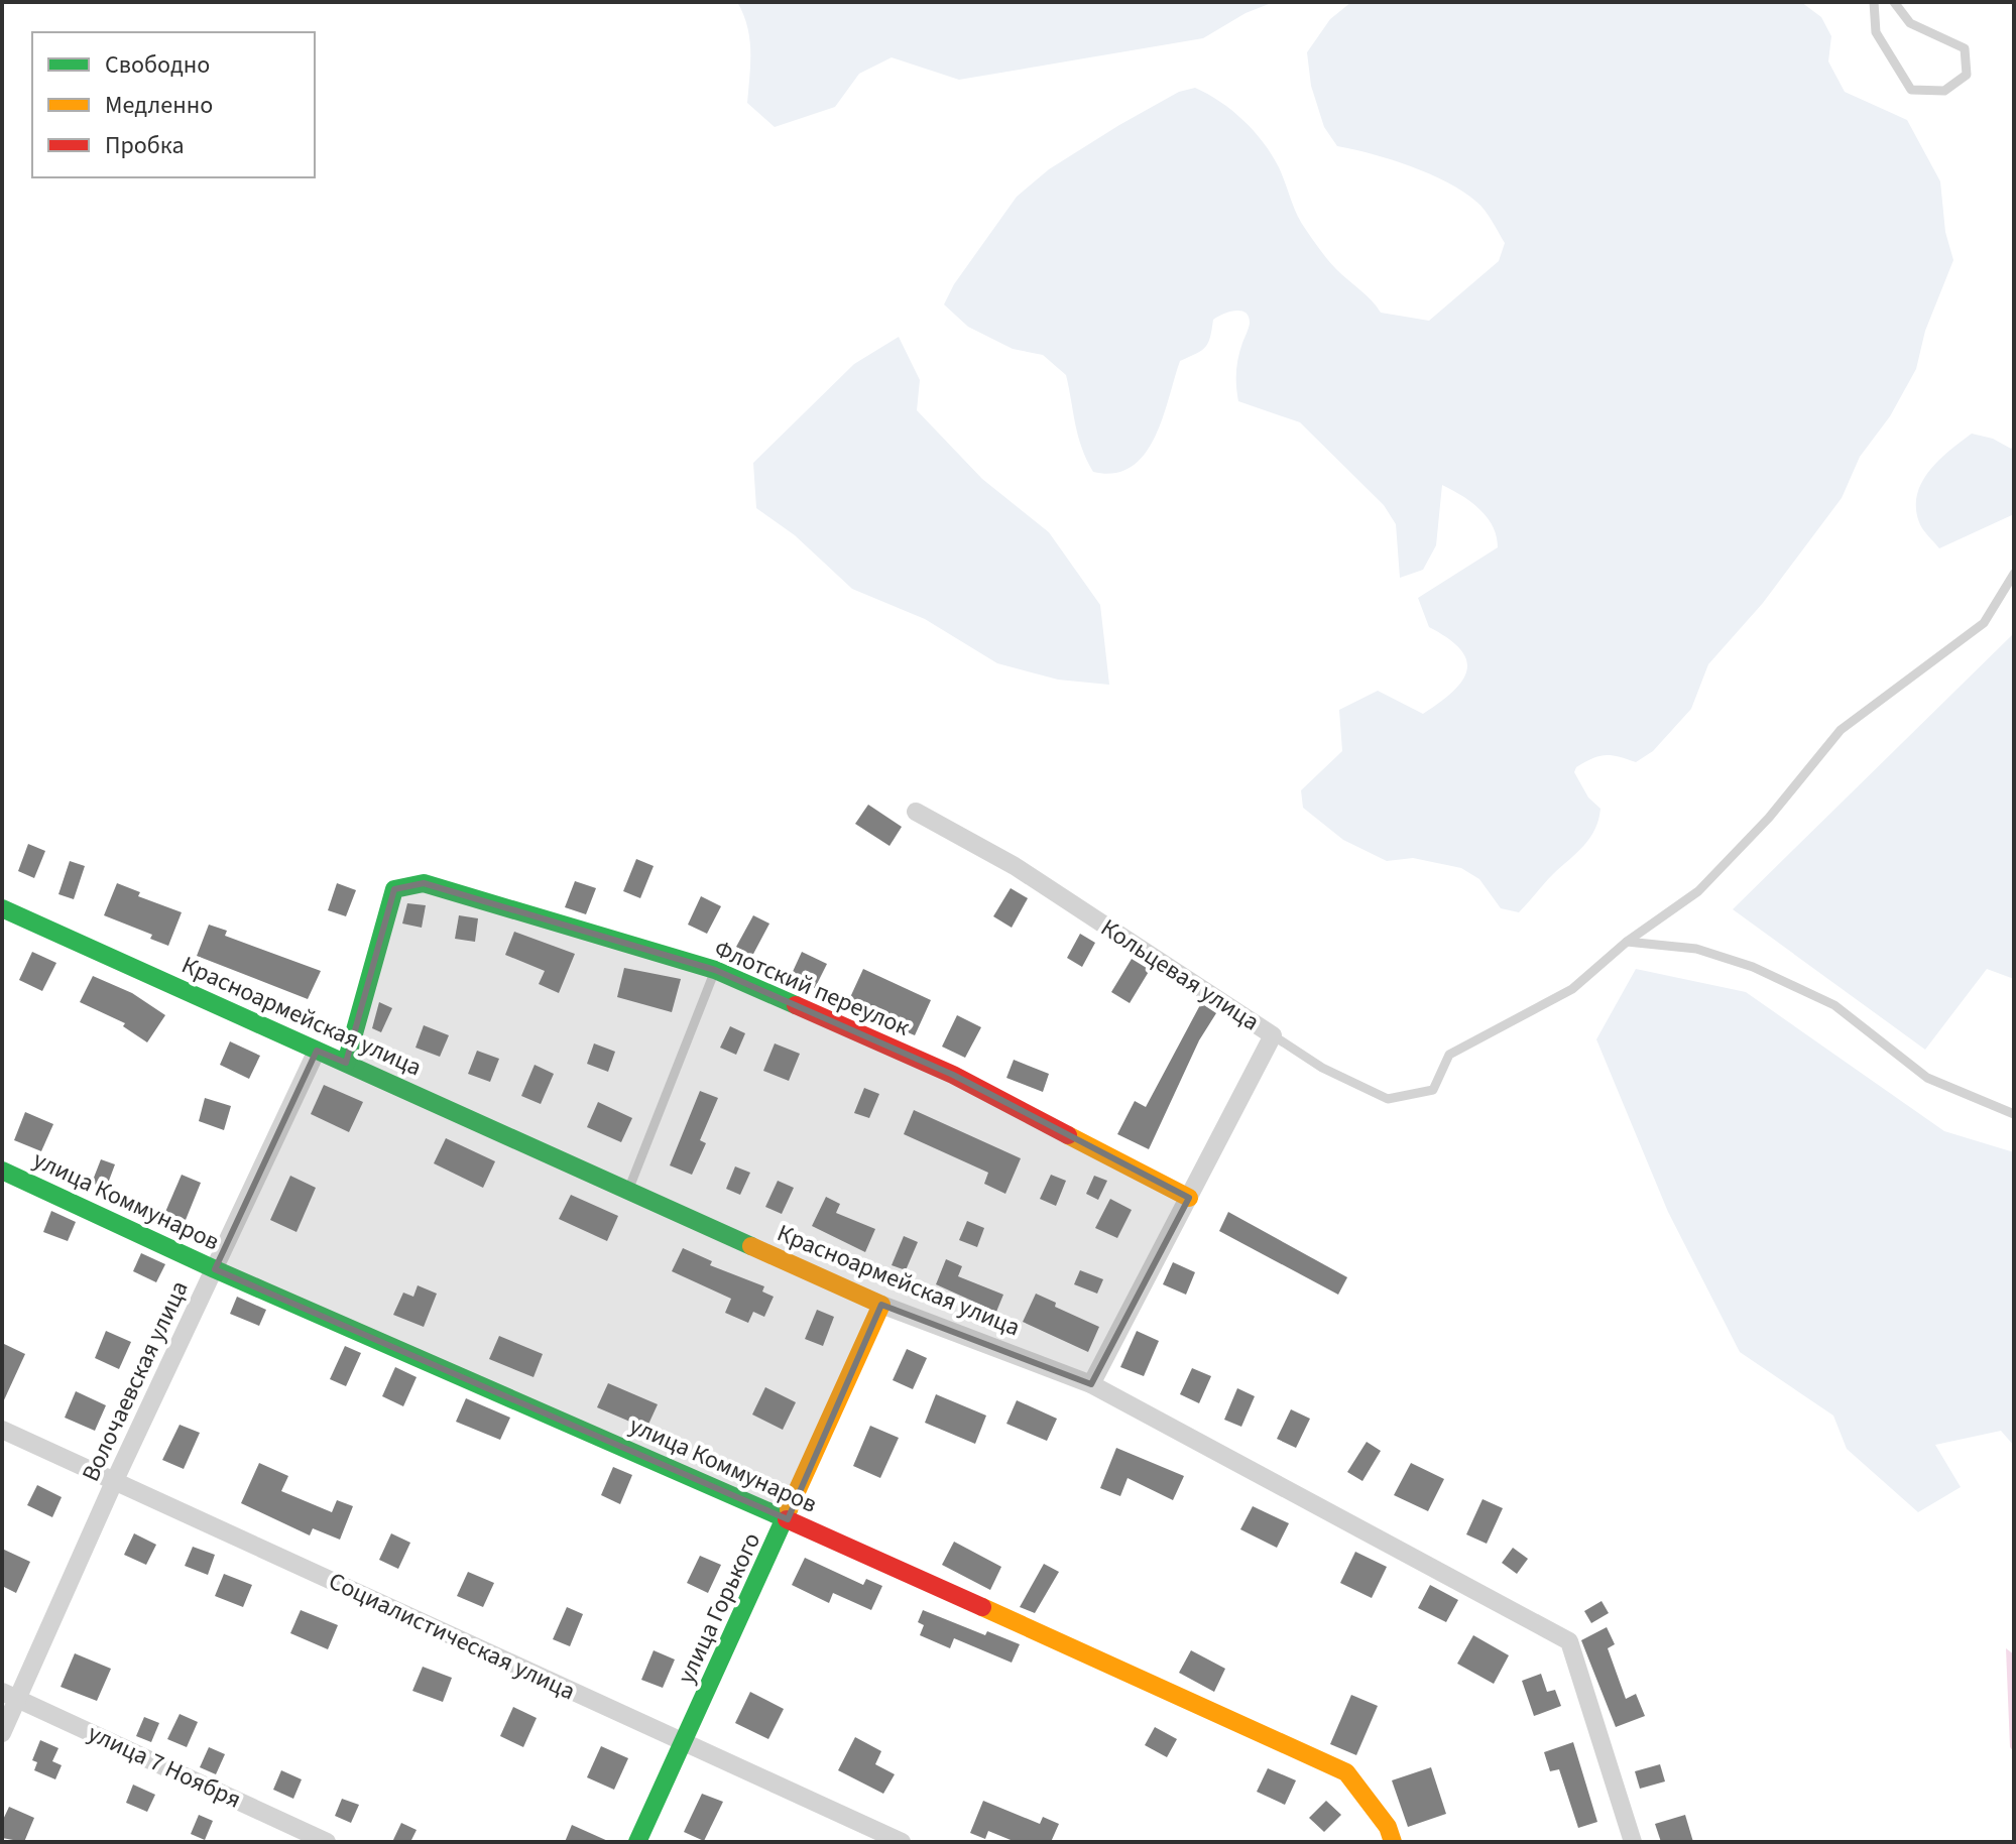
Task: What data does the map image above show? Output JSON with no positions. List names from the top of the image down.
{
  "streets": {
    "street": [
      "Кольцевая улица",
      "Флотский переулок",
      "Красноармейская улица",
      "улица Коммунаров",
      "Волочаевская улица",
      "улица Горького",
      "Социалистическая улица",
      "улица 7 Ноября"
    ]
  },
  "crossings": [
    ["Кольцевая улица", "Флотский переулок"],
    ["Кольцевая улица", "Красноармейская улица"],
    ["Флотский переулок", "Красноармейская улица"],
    ["Красноармейская улица", "Волочаевская улица"],
    ["Красноармейская улица", "улица Горького"],
    ["улица Коммунаров", "Волочаевская улица"],
    ["улица Коммунаров", "улица Горького"],
    ["Волочаевская улица", "Социалистическая улица"],
    ["Волочаевская улица", "улица 7 Ноября"],
    ["улица Горького", "Социалистическая улица"]
  ],
  "legend": ["Свободно", "Медленно", "Пробка"]
}
